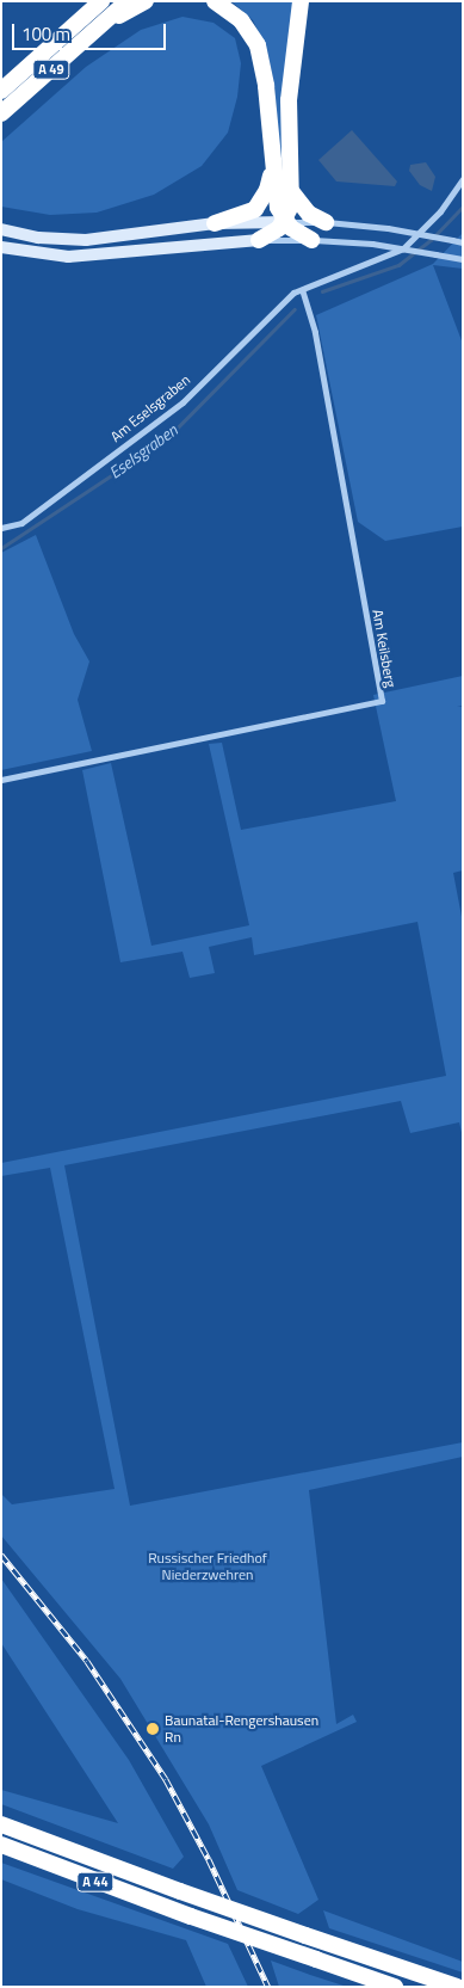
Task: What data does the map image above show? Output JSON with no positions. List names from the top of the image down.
{
  "streets": {
    "highway": ["A 49", "A 44"],
    "street": ["Am Eselsgraben", "Am Keilsberg"]
  },
  "crossings": [
    ["Am Eselsgraben", "Am Keilsberg"]
  ],
  "water": ["Eselsgraben"],
  "parks": ["Russischer Friedhof Niederzwehren"],
  "places": ["Baunatal-Rengershausen Rn"],
  "scale_bar": "100 m"
}
